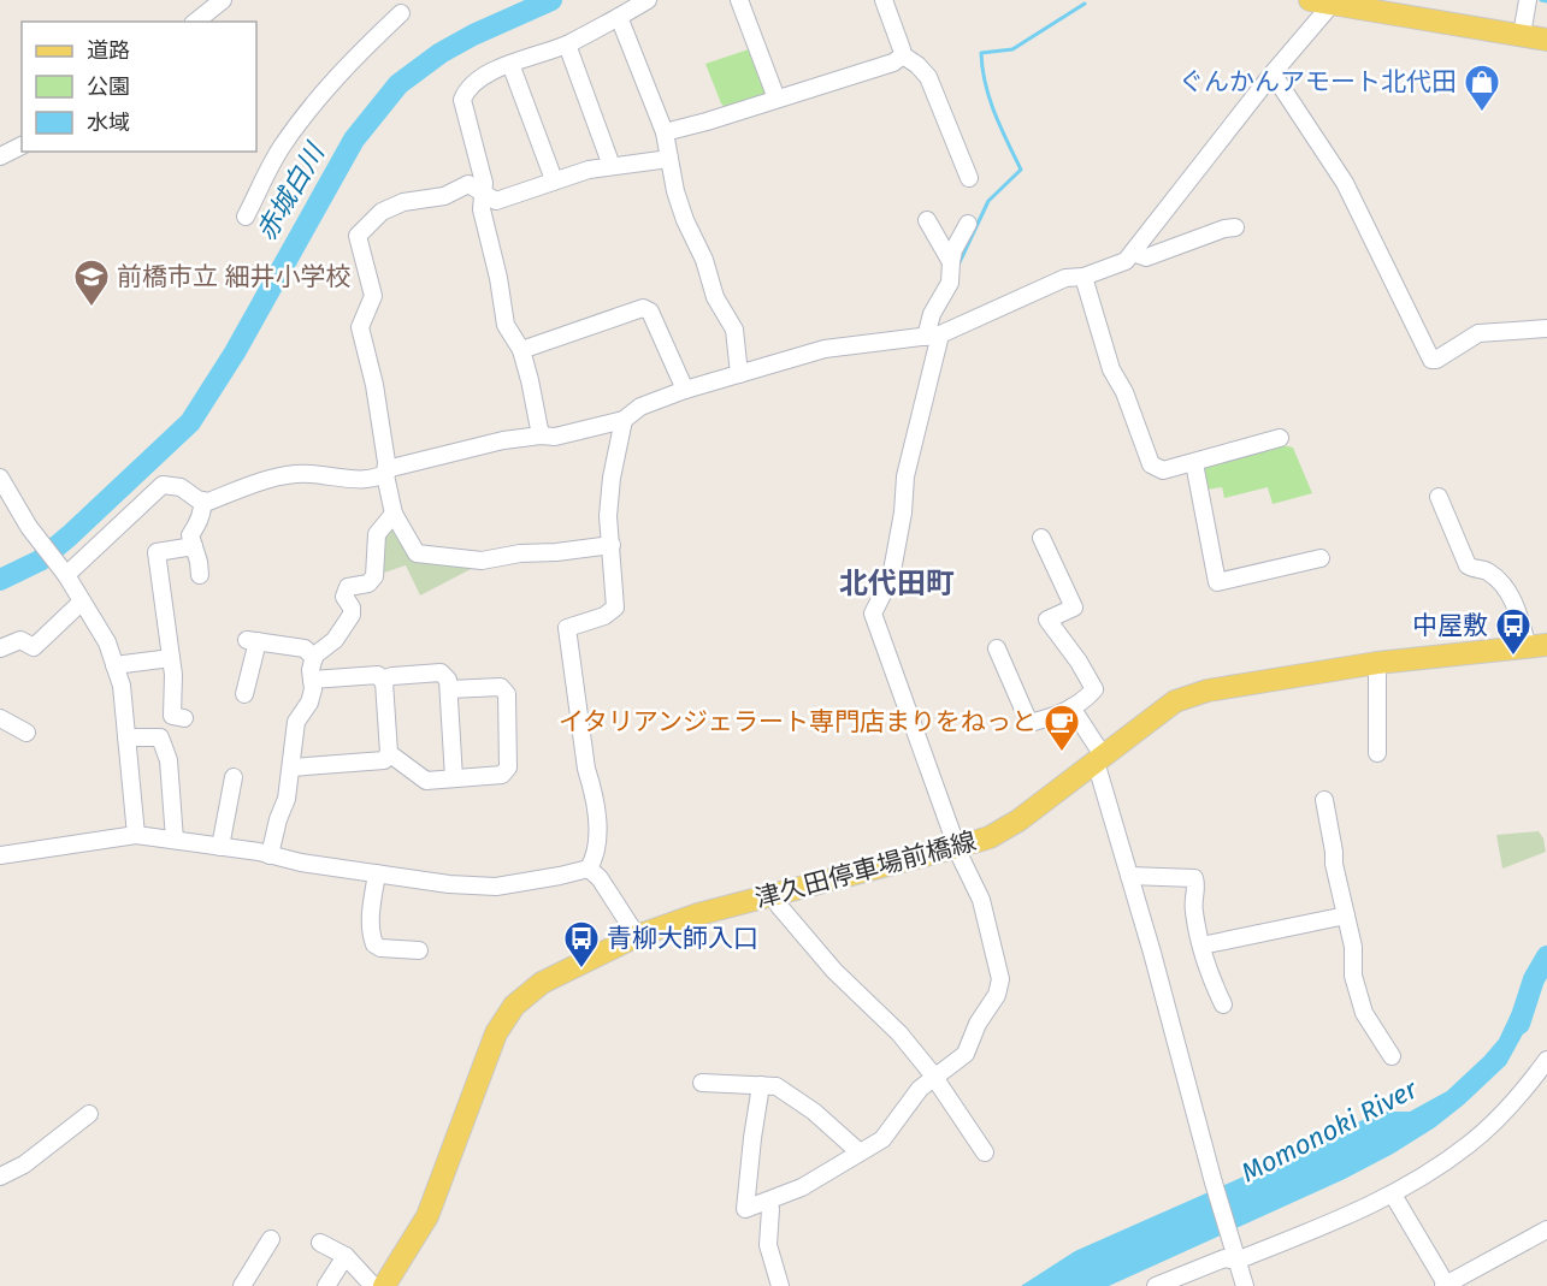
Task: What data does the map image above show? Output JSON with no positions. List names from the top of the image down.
{
  "streets": {
    "main road": ["津久田停車場前橋線"]
  },
  "districts": ["北代田町"],
  "water": ["赤城白川", "Momonoki River"],
  "places": {
    "shop": ["ぐんかんアモート北代田"],
    "school or university": ["前橋市立 細井小学校"],
    "bus stop": ["中屋敷", "青柳大師入口"],
    "cafe": ["イタリアンジェラート専門店まりをねっと"]
  },
  "legend": ["道路", "公園", "水域"]
}
